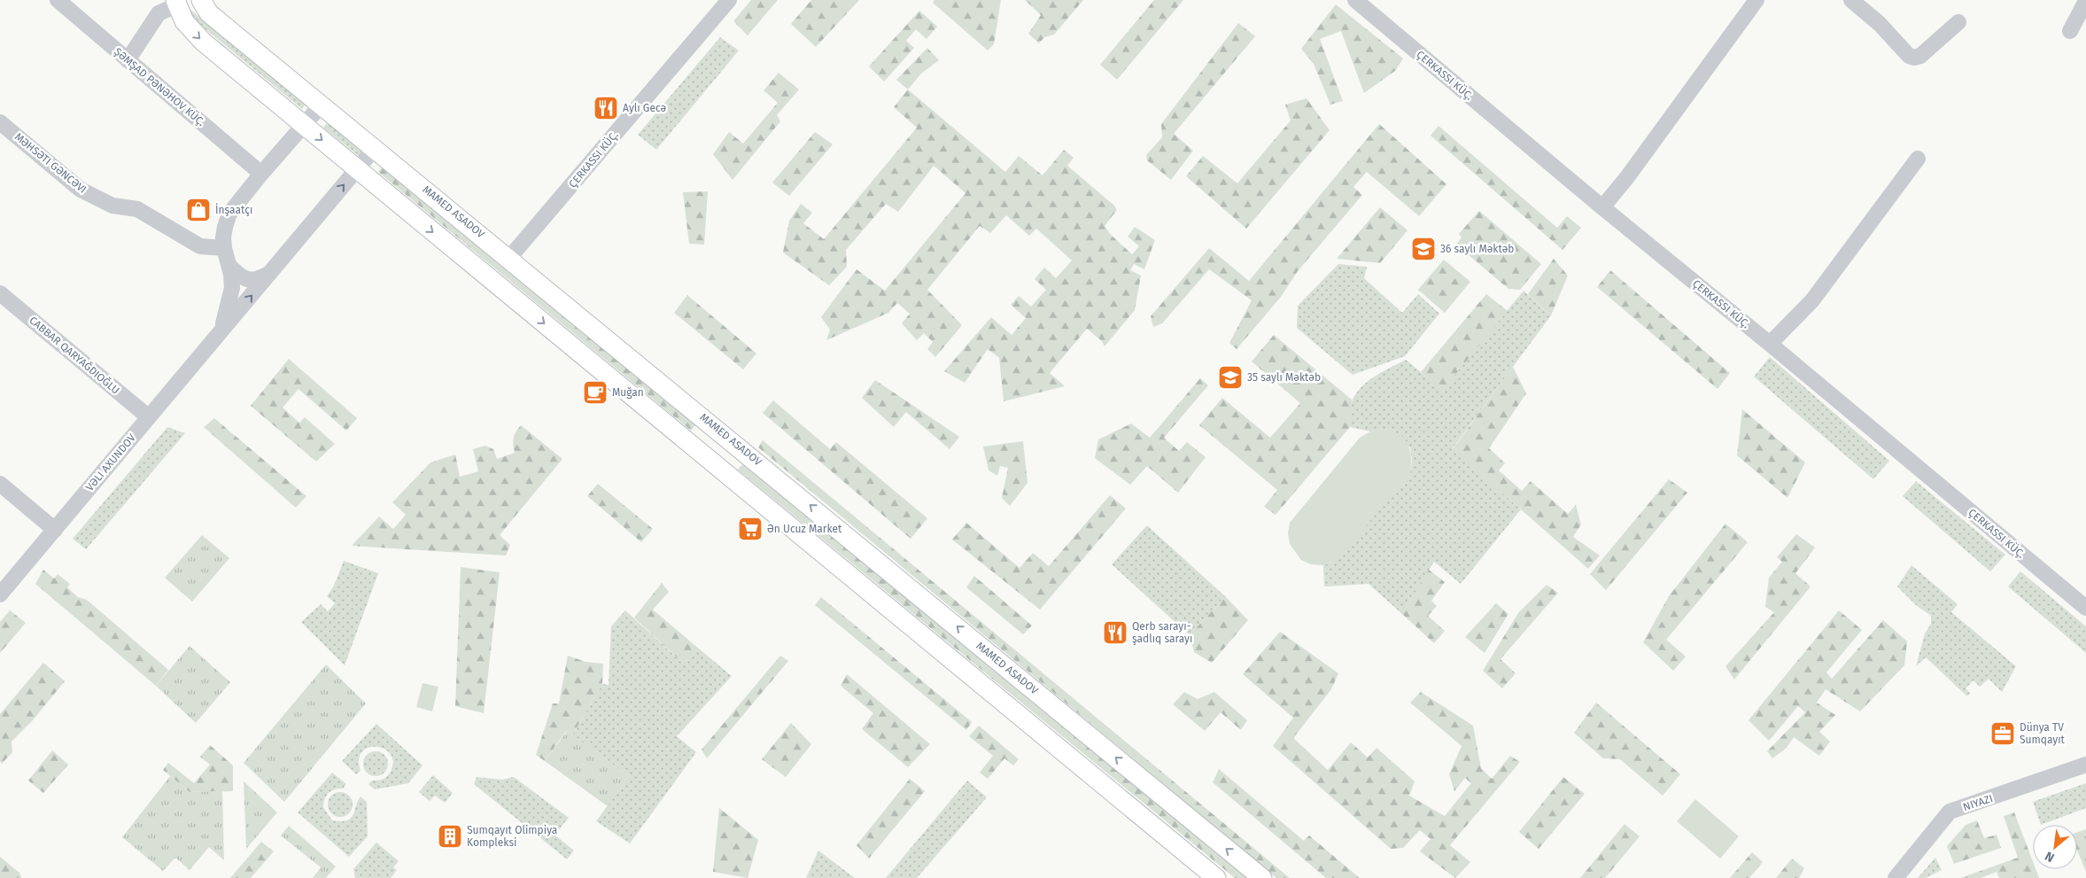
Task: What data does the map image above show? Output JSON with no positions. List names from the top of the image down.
{
  "streets": {
    "main road": ["MAMED ASADOV"],
    "street": [
      "ŞƏMŞAD PƏNƏHOV KÜÇ.",
      "MƏHSƏTI GƏNCƏVI",
      "VƏLI AXUNDOV",
      "NIYAZI"
    ]
  },
  "crossings": [
    ["MAMED ASADOV", "VƏLI AXUNDOV"]
  ],
  "places": {
    "restaurant": ["Aylı Gecə", "Qerb sarayı- şadlıq sarayı"],
    "shop": ["İnşaatçı"],
    "school or university": ["36 saylı Məktəb", "35 saylı Məktəb"],
    "cafe": ["Muğan"],
    "supermarket": ["Ən Ucuz Market"],
    "office": ["Dünya TV Sumqayıt"],
    "building": ["Sumqayıt Olimpiya Kompleksi"]
  },
  "north": "bottom left"
}
